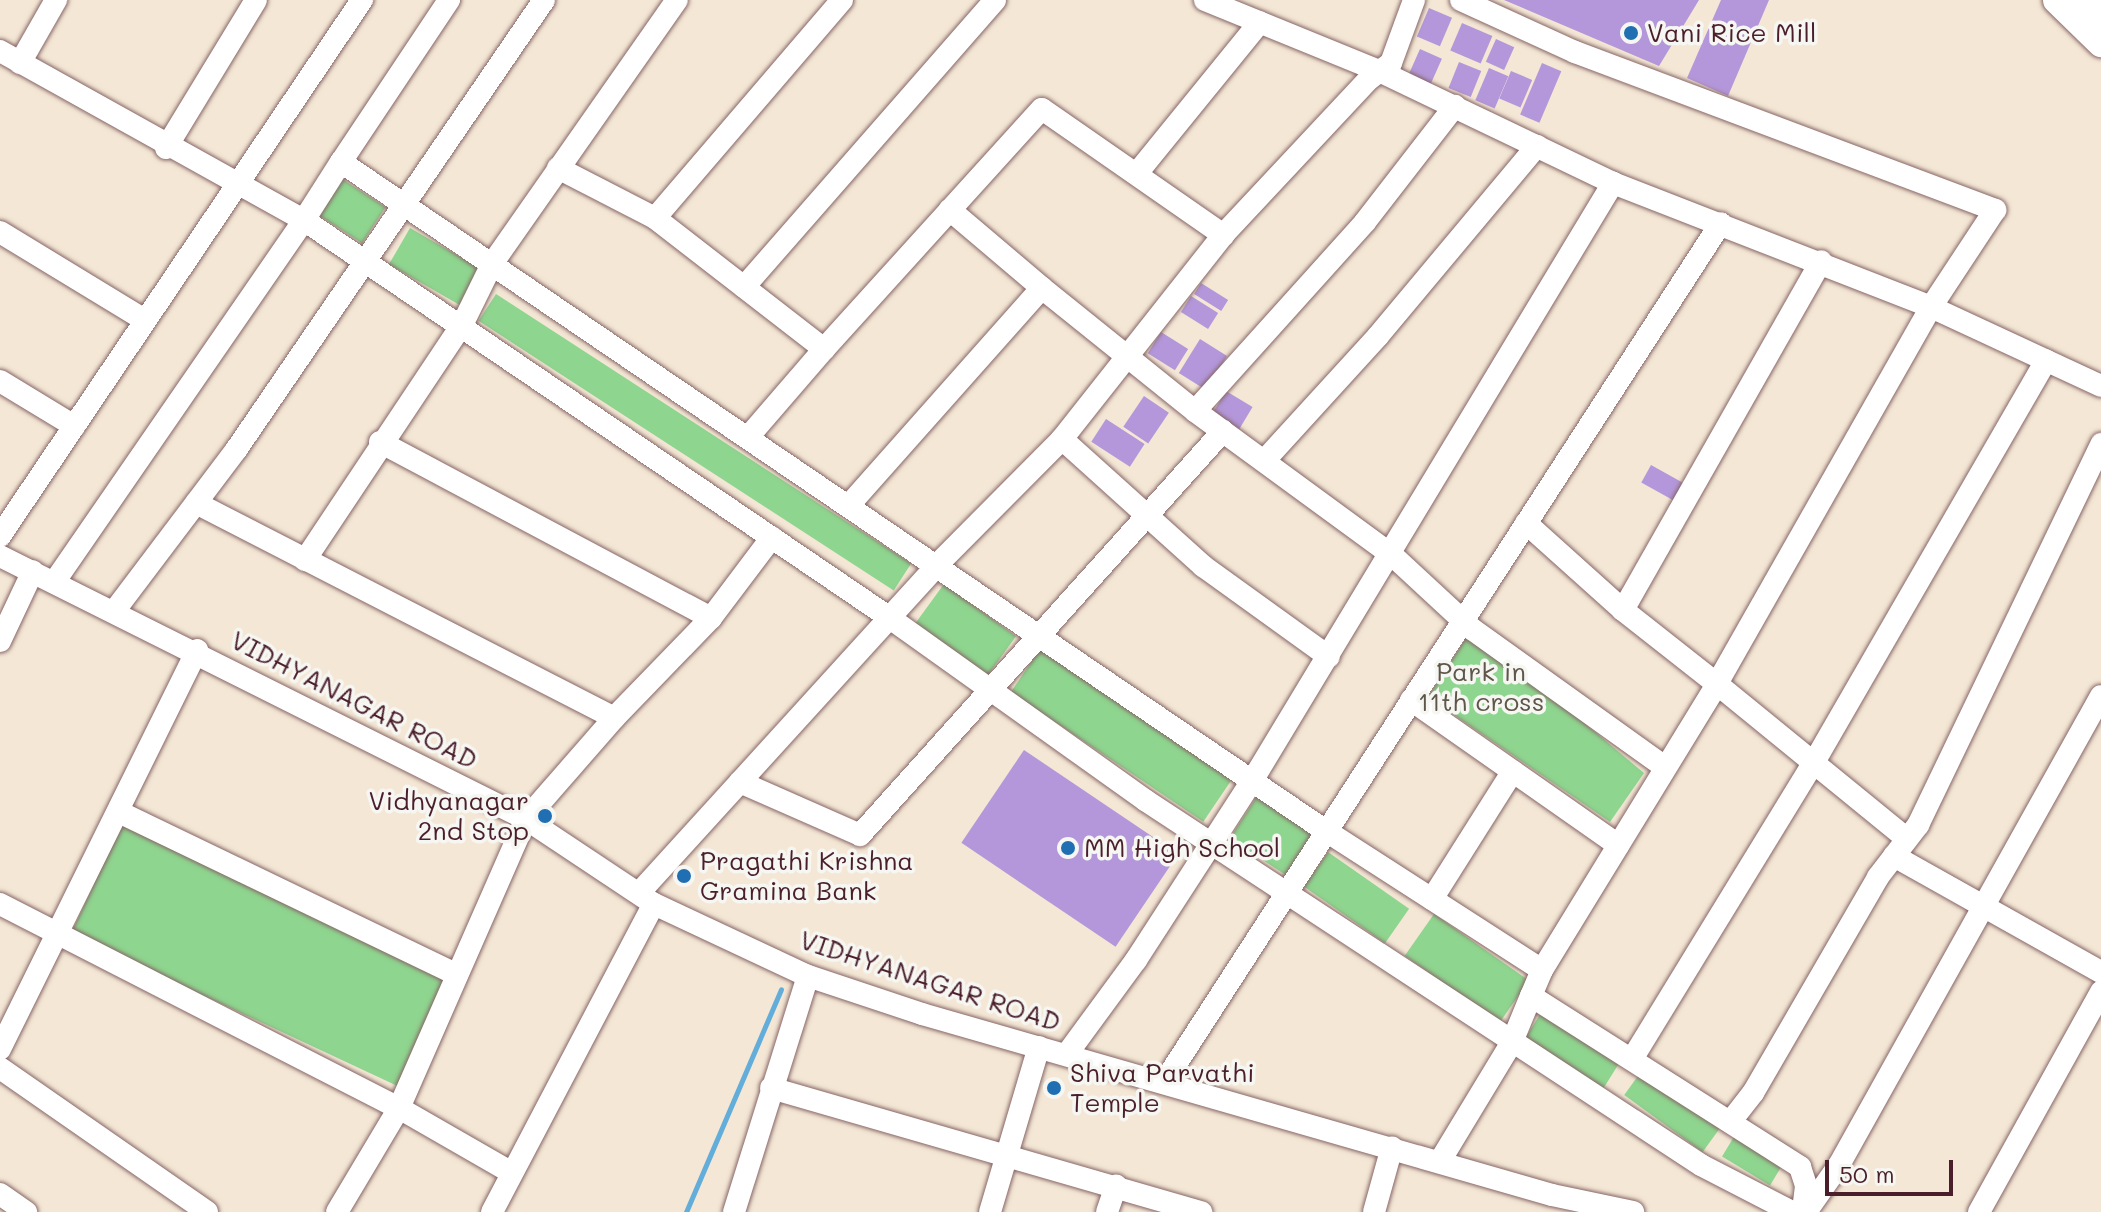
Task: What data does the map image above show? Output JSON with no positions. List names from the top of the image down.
{
  "streets": {
    "street": ["VIDHYANAGAR ROAD"]
  },
  "parks": ["Park in 11th cross"],
  "places": [
    "Vani Rice Mill",
    "Vidhyanagar 2nd Stop",
    "MM High School",
    "Pragathi Krishna Gramina Bank",
    "Shiva Parvathi Temple"
  ],
  "scale_bar": "50 m"
}
